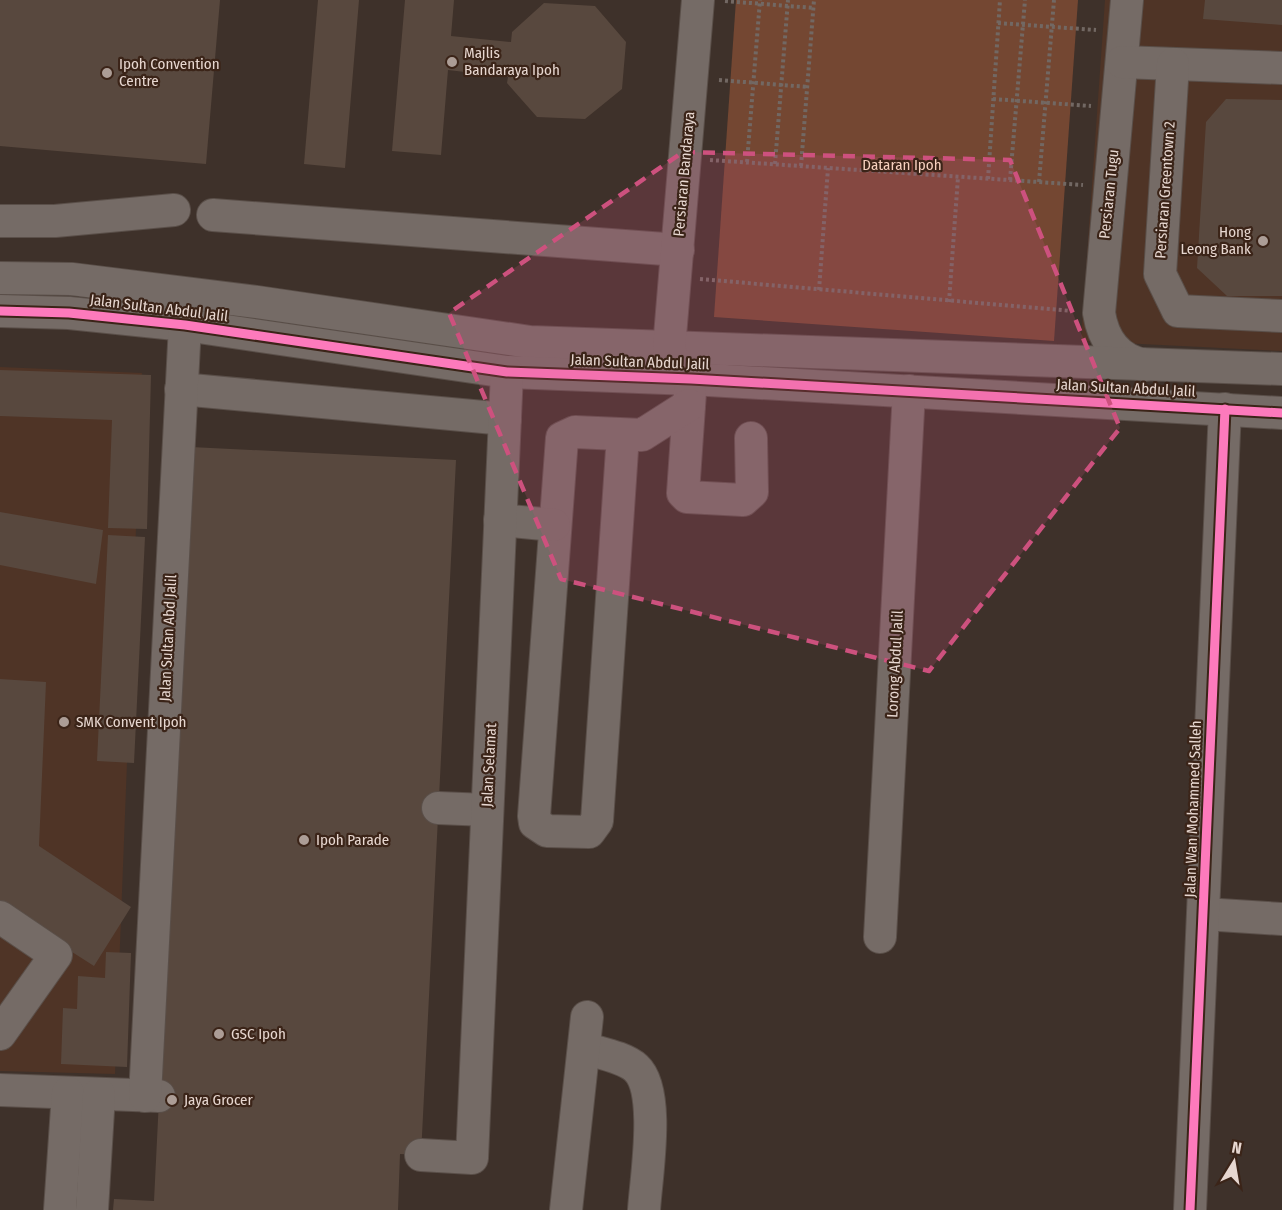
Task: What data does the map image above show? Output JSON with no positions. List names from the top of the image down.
{
  "streets": {
    "street": [
      "Persiaran Bandaraya",
      "Persiaran Greentown 2",
      "Persiaran Tugu",
      "Jalan Sultan Abdul Jalil",
      "Jalan Sultan Abd Jalil",
      "Lorong Abdul Jalil",
      "Jalan Selamat",
      "Jalan Wan Mohammed Salleh"
    ]
  },
  "crossings": [
    ["Persiaran Bandaraya", "Jalan Sultan Abdul Jalil"],
    ["Persiaran Tugu", "Jalan Sultan Abdul Jalil"],
    ["Jalan Sultan Abdul Jalil", "Jalan Sultan Abd Jalil"],
    ["Jalan Sultan Abdul Jalil", "Lorong Abdul Jalil"],
    ["Jalan Sultan Abdul Jalil", "Jalan Selamat"],
    ["Jalan Sultan Abdul Jalil", "Jalan Wan Mohammed Salleh"]
  ],
  "parks": ["Dataran Ipoh"],
  "places": [
    "Majlis Bandaraya Ipoh",
    "Ipoh Convention Centre",
    "Hong Leong Bank",
    "SMK Convent Ipoh",
    "Ipoh Parade",
    "GSC Ipoh",
    "Jaya Grocer"
  ],
  "north": "top"
}
